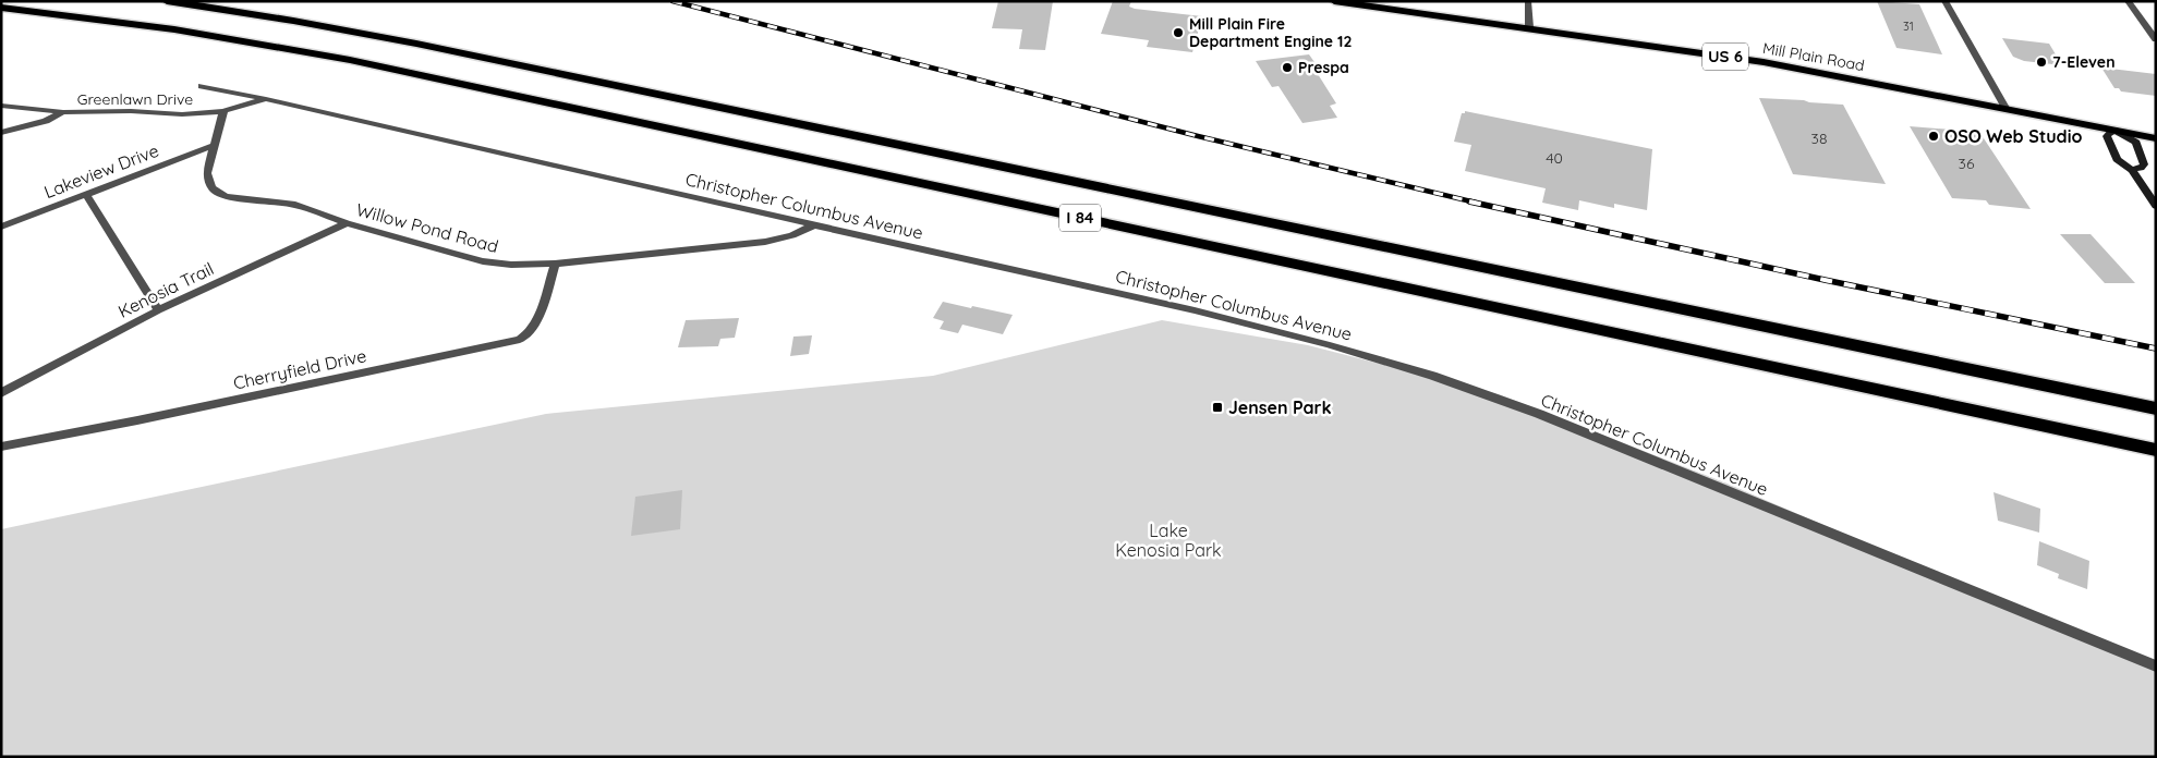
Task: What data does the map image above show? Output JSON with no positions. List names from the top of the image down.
{
  "streets": {
    "highway": ["I 84"],
    "main road": ["US 6", "Mill Plain Road"],
    "street": [
      "Greenlawn Drive",
      "Lakeview Drive",
      "Christopher Columbus Avenue",
      "Willow Pond Road",
      "Kenosia Trail",
      "Cherryfield Drive"
    ]
  },
  "crossings": [
    ["Greenlawn Drive", "Christopher Columbus Avenue"],
    ["Greenlawn Drive", "Willow Pond Road"],
    ["Lakeview Drive", "Willow Pond Road"],
    ["Christopher Columbus Avenue", "Willow Pond Road"],
    ["Willow Pond Road", "Kenosia Trail"],
    ["Willow Pond Road", "Cherryfield Drive"]
  ],
  "parks": ["Lake Kenosia Park"],
  "places": {
    "other": [
      "Mill Plain Fire Department Engine 12",
      "7-Eleven",
      "Prespa",
      "OSO Web Studio"
    ],
    "transit": ["Jensen Park"]
  },
  "house_numbers": [
    "31",
    "38",
    "40",
    "36"
  ]
}
